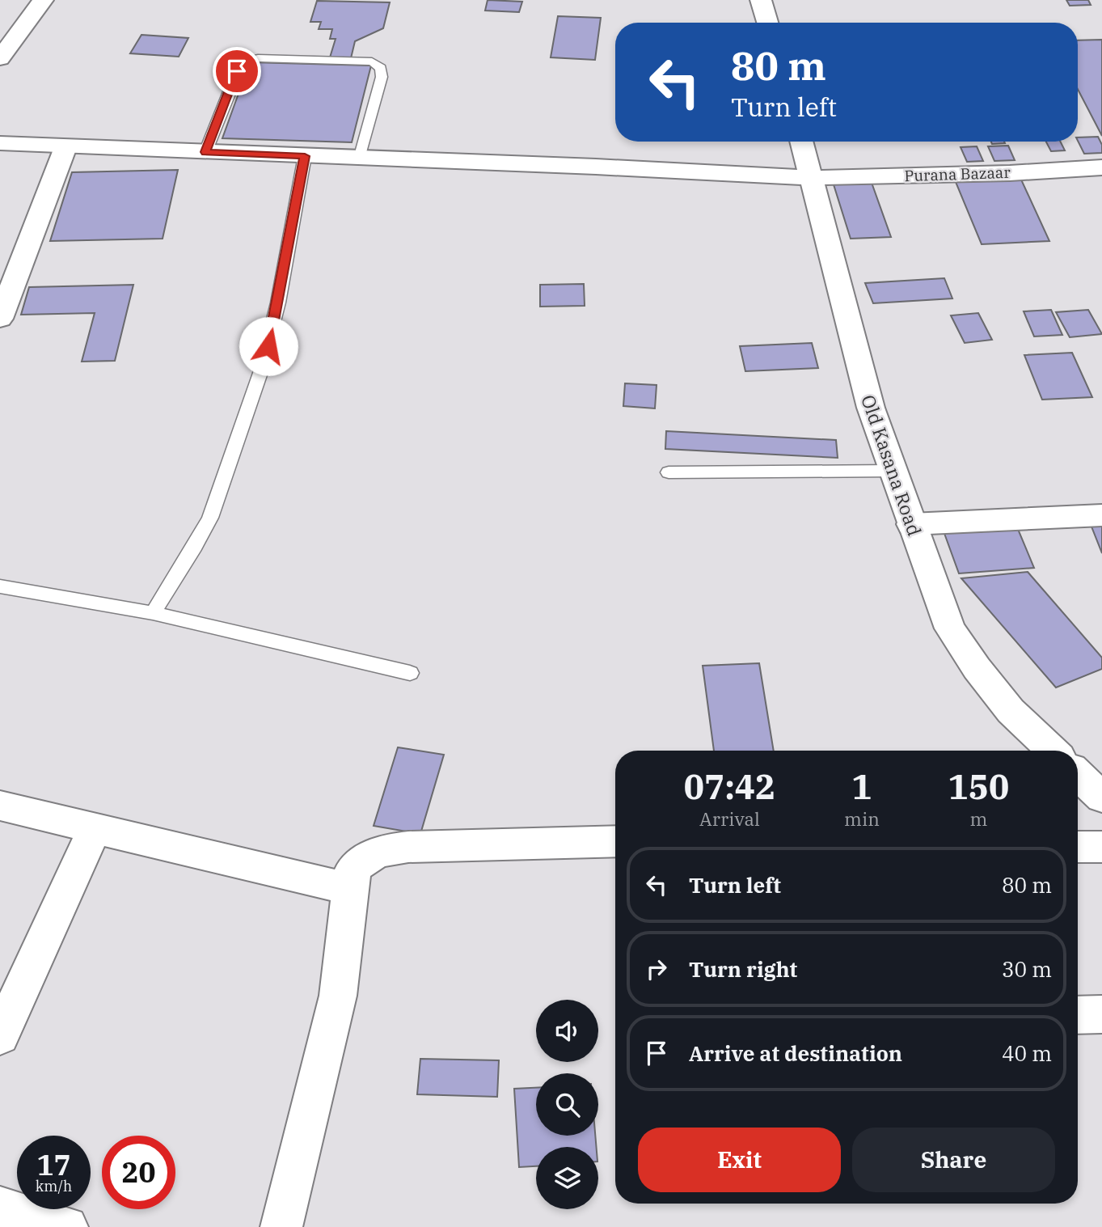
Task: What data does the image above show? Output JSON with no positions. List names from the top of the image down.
{
  "streets": {
    "street": ["Purana Bazaar", "Old Kasana Road"]
  },
  "crossings": [
    ["Purana Bazaar", "Old Kasana Road"]
  ],
  "page": {
    "turn": ["80 m", "Turn left"],
    "eta": [
      "07:42",
      "Arrival",
      "1",
      "min",
      "150",
      "m"
    ],
    "list": [
      {
        "name": "Turn left",
        "value": "80 m"
      },
      {
        "name": "Turn right",
        "value": "30 m"
      },
      {
        "name": "Arrive at destination",
        "value": "40 m"
      }
    ],
    "buttons": ["Exit", "Share"],
    "speed": "17 km/h",
    "limit": "20"
  }
}
